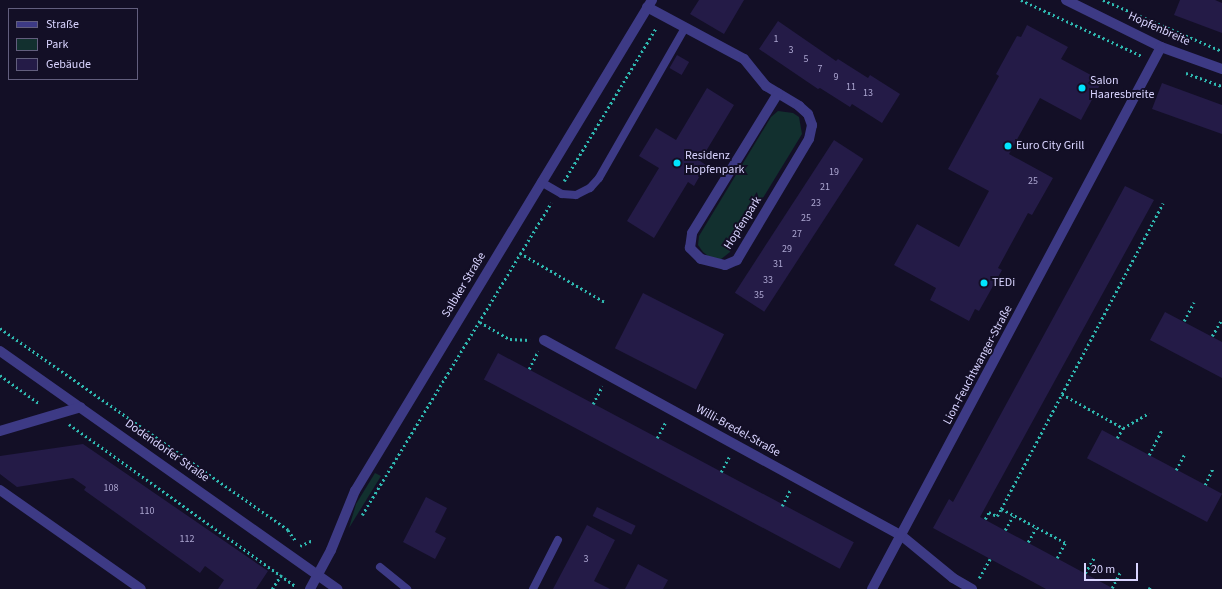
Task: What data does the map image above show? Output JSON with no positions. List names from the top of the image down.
{
  "streets": {
    "street": [
      "Hopfenbreite",
      "Hopfenpark",
      "Salbker Straße",
      "Lion-Feuchtwanger-Straße",
      "Willi-Bredel-Straße",
      "Dodendorfer Straße"
    ]
  },
  "crossings": [
    ["Hopfenbreite", "Lion-Feuchtwanger-Straße"],
    ["Hopfenpark", "Salbker Straße"],
    ["Salbker Straße", "Dodendorfer Straße"],
    ["Lion-Feuchtwanger-Straße", "Willi-Bredel-Straße"]
  ],
  "places": [
    "Salon Haaresbreite",
    "Euro City Grill",
    "Residenz Hopfenpark",
    "TEDi"
  ],
  "house_numbers": [
    "1",
    "3",
    "5",
    "7",
    "9",
    "11",
    "13",
    "19",
    "25",
    "21",
    "23",
    "25",
    "27",
    "29",
    "31",
    "33",
    "35",
    "108",
    "110",
    "112",
    "3"
  ],
  "legend": ["Straße", "Park", "Gebäude"],
  "scale_bar": "20 m"
}
